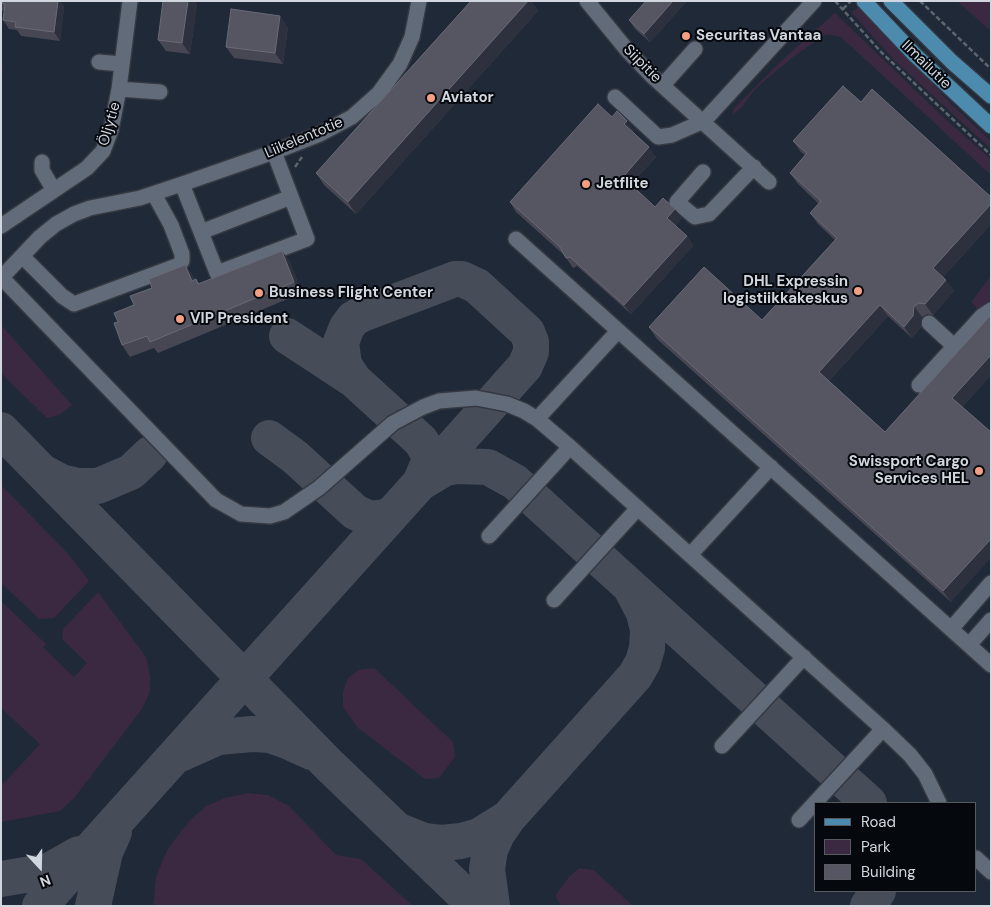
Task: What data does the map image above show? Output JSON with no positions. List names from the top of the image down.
{
  "streets": {
    "main road": ["Ilmailutie"],
    "street": ["Siipitie", "Öljytie", "Liikelentotie"]
  },
  "places": [
    "Securitas Vantaa",
    "Aviator",
    "Jetflite",
    "DHL Expressin logistiikkakeskus",
    "Business Flight Center",
    "VIP President",
    "Swissport Cargo Services HEL"
  ],
  "legend": ["Road", "Park", "Building"],
  "north": "bottom"
}
